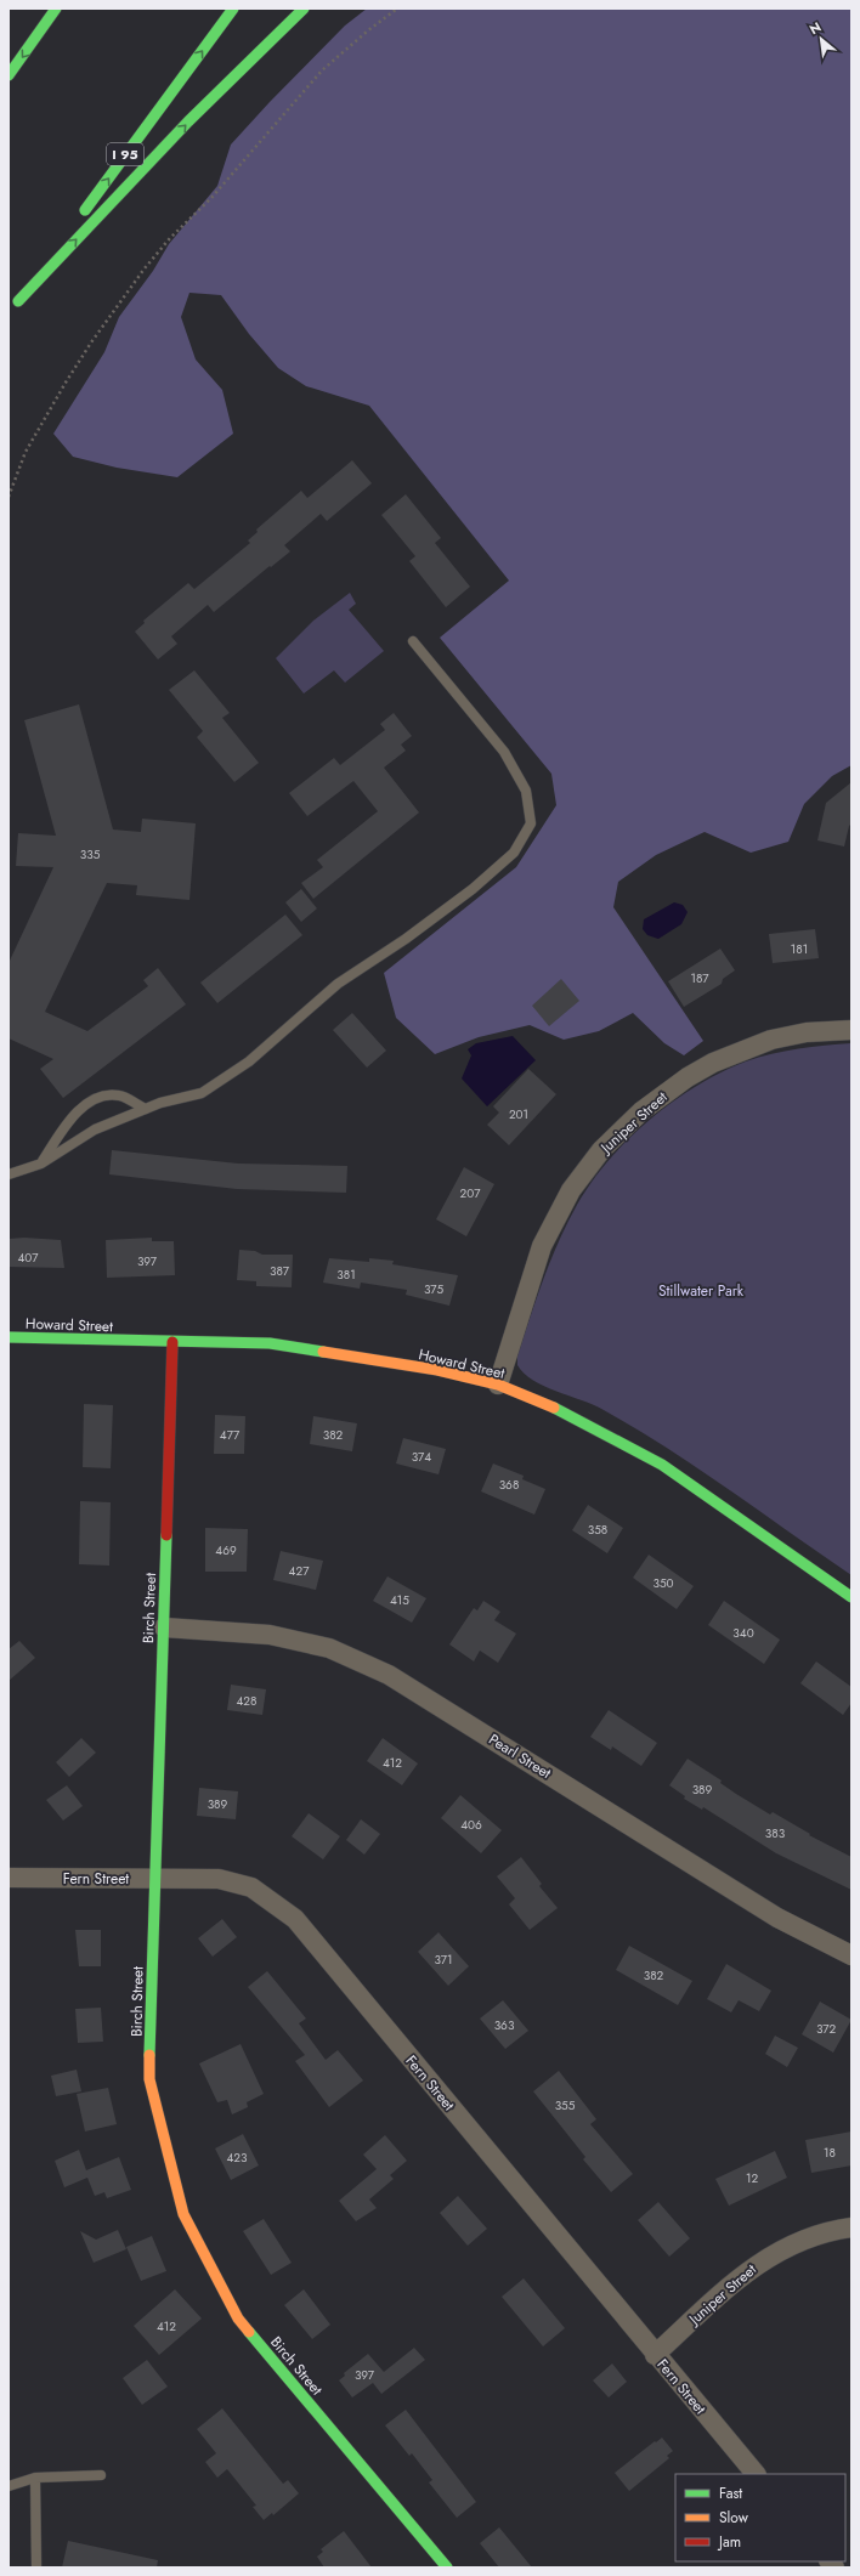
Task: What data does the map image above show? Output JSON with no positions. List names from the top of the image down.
{
  "streets": {
    "main road": ["I 95", "Howard Street", "Birch Street"],
    "street": ["Juniper Street", "Pearl Street", "Fern Street"]
  },
  "crossings": [
    ["Juniper Street", "Howard Street"],
    ["Juniper Street", "Fern Street"],
    ["Howard Street", "Birch Street"],
    ["Birch Street", "Pearl Street"],
    ["Birch Street", "Fern Street"]
  ],
  "parks": ["Stillwater Park"],
  "house_numbers": [
    "335",
    "181",
    "187",
    "201",
    "207",
    "407",
    "397",
    "387",
    "381",
    "375",
    "477",
    "382",
    "374",
    "368",
    "358",
    "469",
    "427",
    "350",
    "415",
    "340",
    "428",
    "412",
    "389",
    "389",
    "406",
    "383",
    "371",
    "382",
    "363",
    "372",
    "355",
    "18",
    "423",
    "12",
    "412",
    "397"
  ],
  "legend": ["Fast", "Slow", "Jam"],
  "north": "top left"
}
